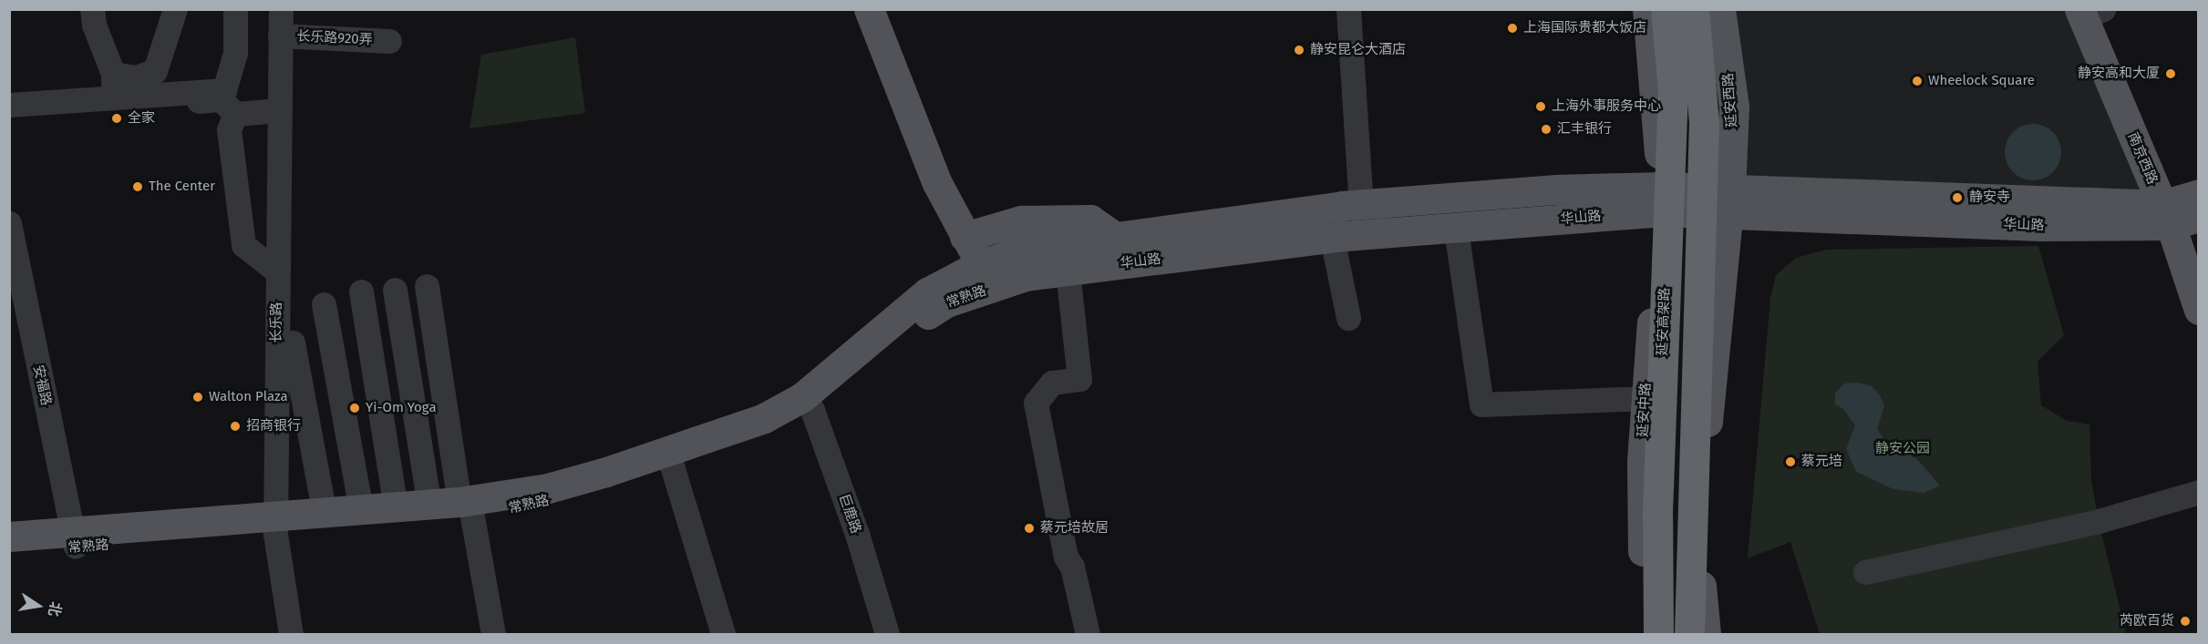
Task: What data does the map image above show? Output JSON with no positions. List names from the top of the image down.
{
  "streets": {
    "highway": ["延安高架路"],
    "main road": [
      "延安西路",
      "南京西路",
      "华山路",
      "常熟路",
      "延安中路"
    ],
    "street": [
      "长乐路920弄",
      "长乐路",
      "安福路",
      "巨鹿路"
    ]
  },
  "crossings": [
    ["长乐路920弄", "长乐路"],
    ["延安西路", "华山路"],
    ["南京西路", "华山路"],
    ["华山路", "常熟路"],
    ["华山路", "延安中路"],
    ["常熟路", "长乐路"],
    ["常熟路", "安福路"],
    ["常熟路", "巨鹿路"]
  ],
  "parks": ["静安公园"],
  "places": [
    "上海国际贵都大饭店",
    "静安昆仑大酒店",
    "静安高和大厦",
    "Wheelock Square",
    "上海外事服务中心",
    "全家",
    "汇丰银行",
    "The Center",
    "静安寺",
    "Walton Plaza",
    "Yi-Om Yoga",
    "招商银行",
    "蔡元培",
    "蔡元培故居",
    "芮欧百货"
  ],
  "north": "right"
}
